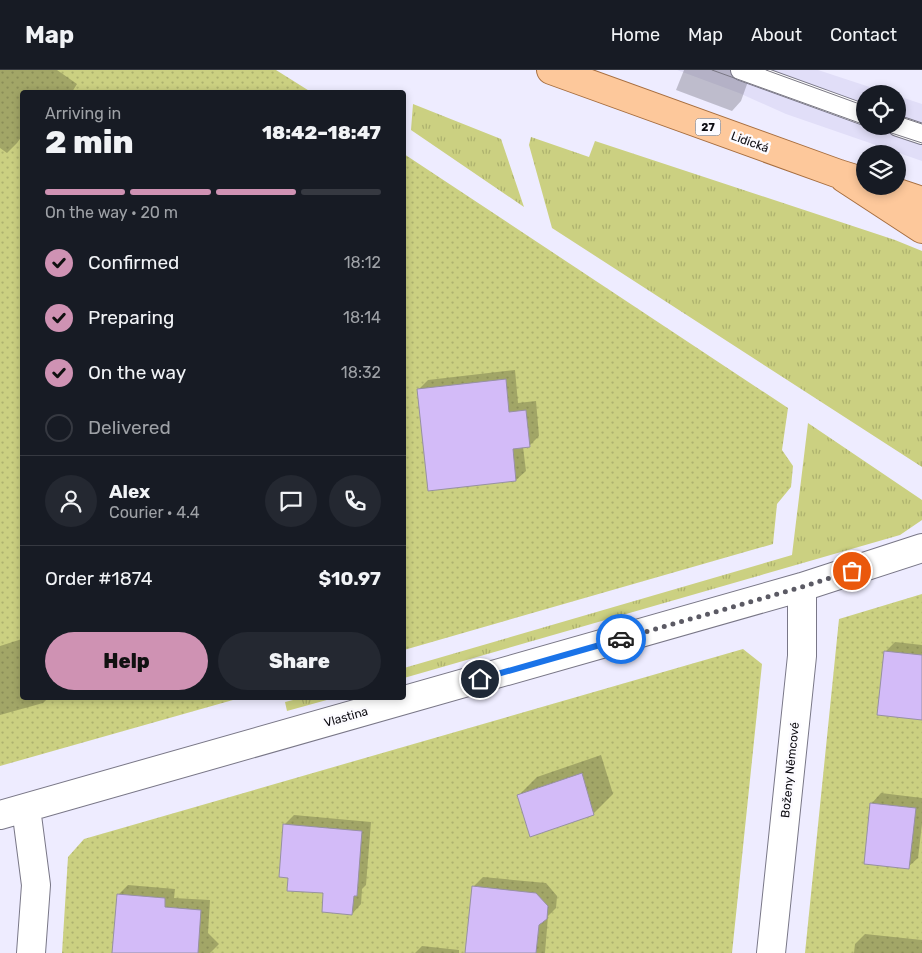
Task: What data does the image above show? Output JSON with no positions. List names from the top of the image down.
{
  "streets": {
    "main road": ["27", "Lidická"],
    "street": ["Vlastina", "Boženy Němcové"]
  },
  "crossings": [
    ["Vlastina", "Boženy Němcové"]
  ],
  "page": {
    "header": "Map",
    "nav": [
      "Home",
      "Map",
      "About",
      "Contact"
    ],
    "heading": ["2 min", "Arriving in", "18:42–18:47"],
    "panel": [
      "Alex",
      "Courier · 4.4",
      "Order #1874",
      "$10.97"
    ],
    "bar": "On the way · 20 m",
    "list": [
      ["Confirmed", "18:12"],
      ["Preparing", "18:14"],
      ["On the way", "18:32"],
      "Delivered"
    ],
    "buttons": ["Help", "Share"]
  }
}
